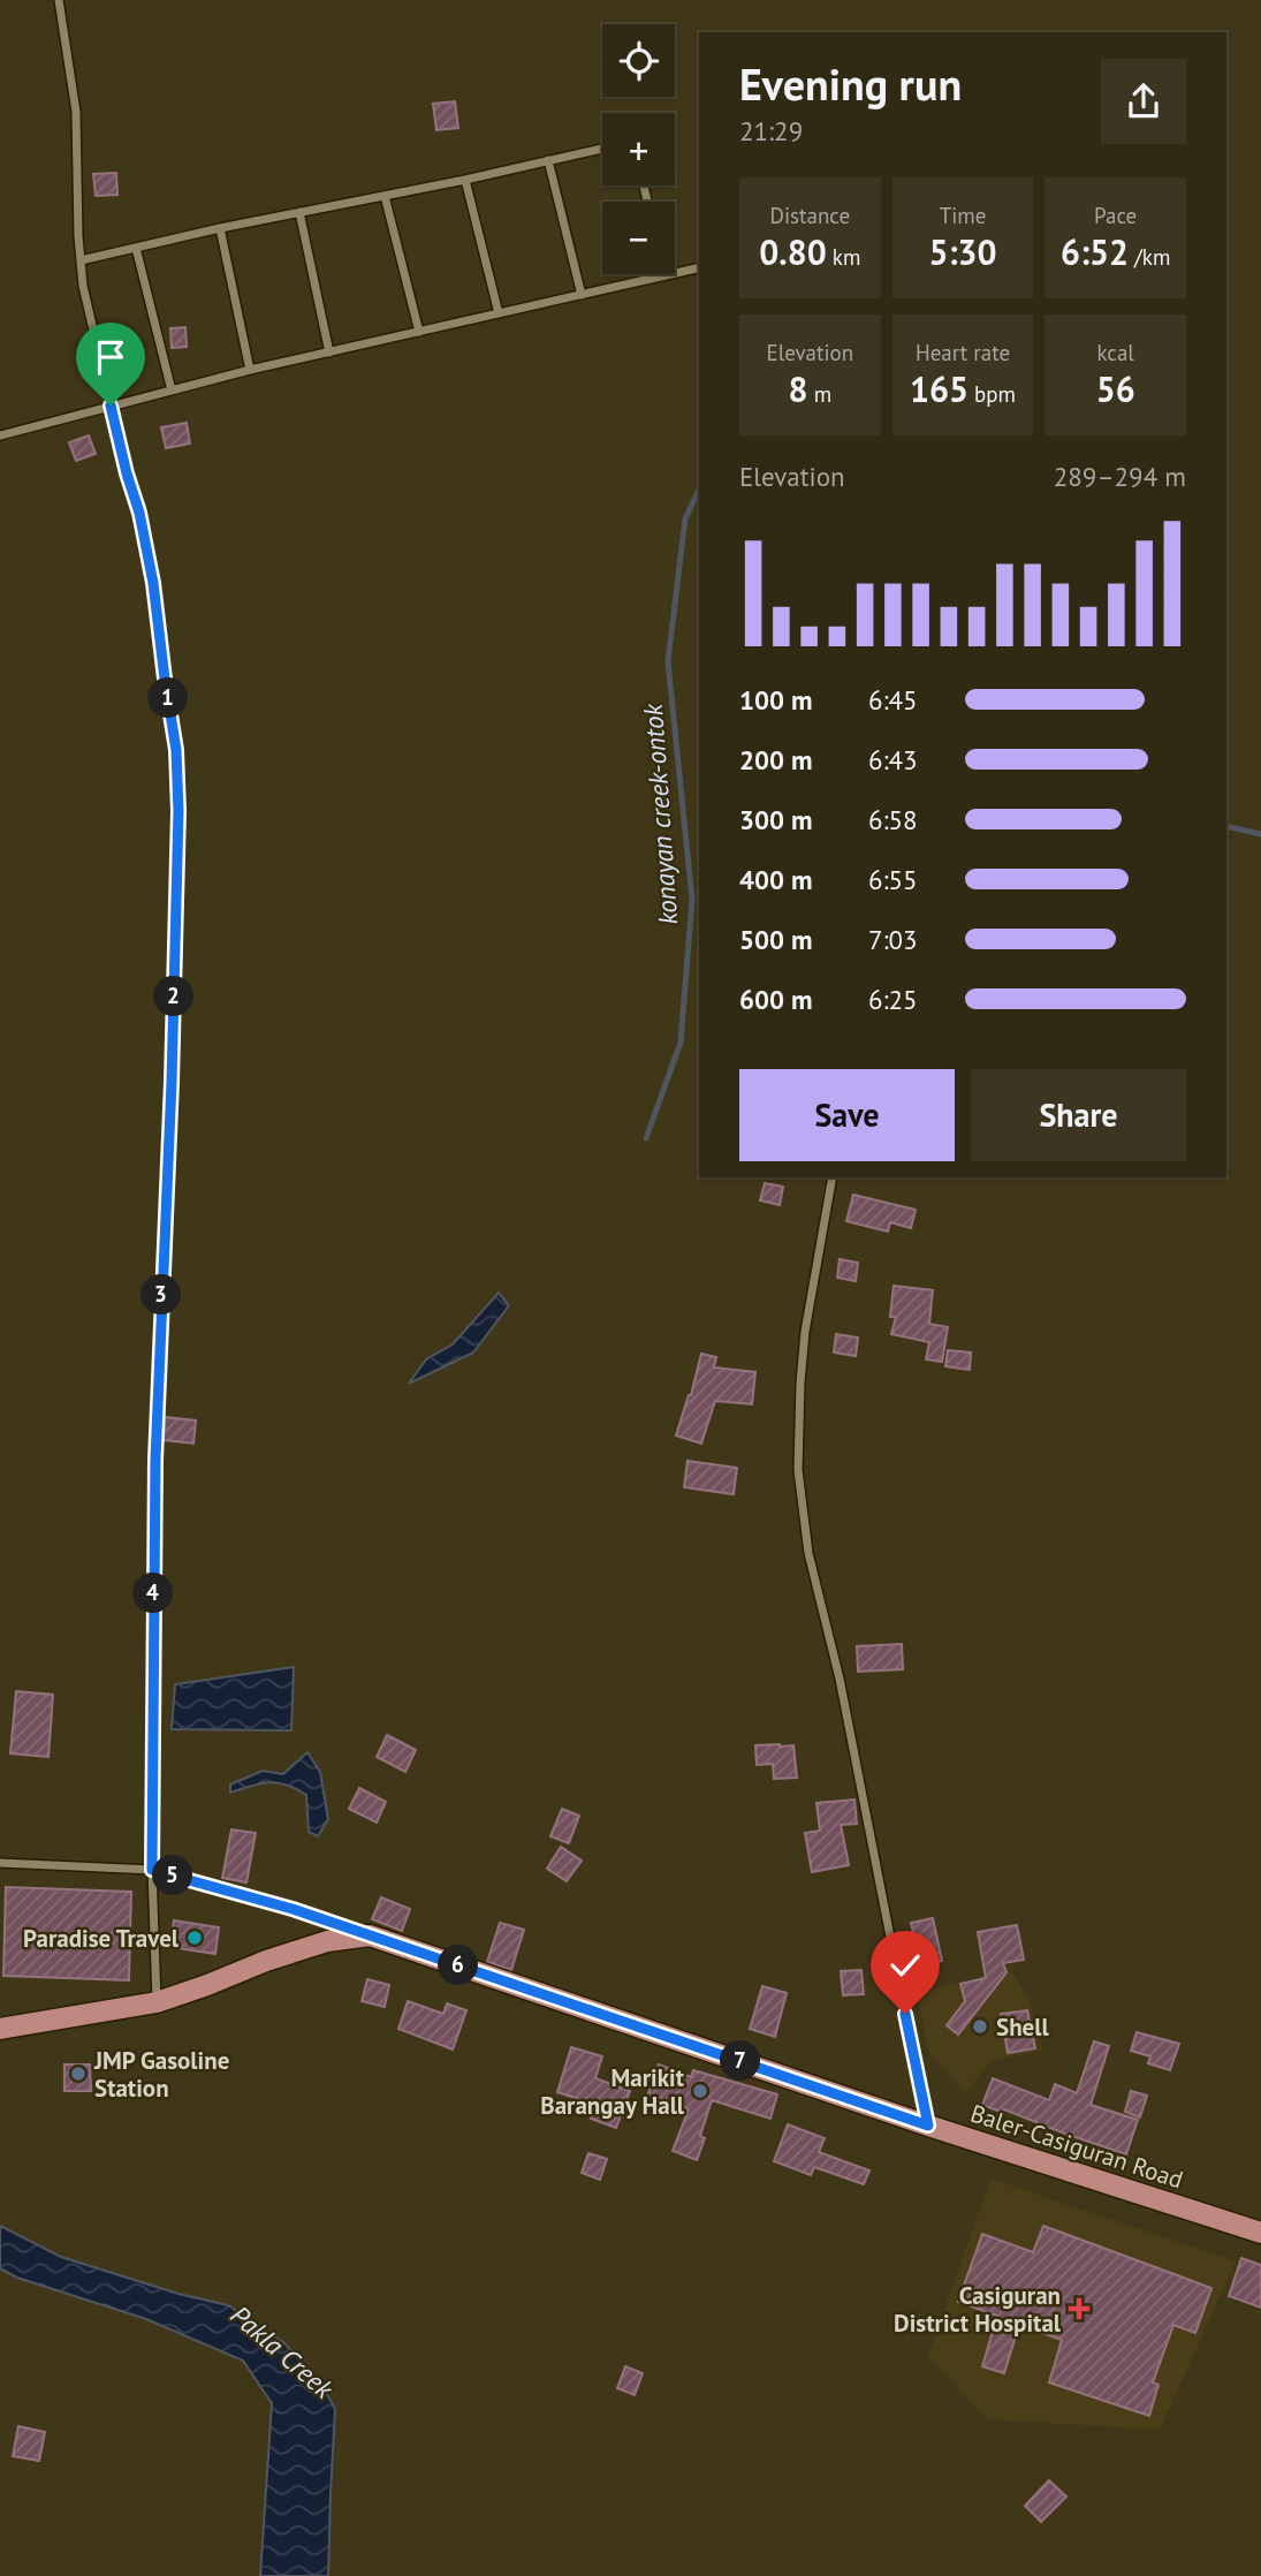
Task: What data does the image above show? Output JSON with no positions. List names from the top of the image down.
{
  "streets": {
    "main road": ["Baler-Casiguran Road"]
  },
  "water": ["konayan creek-ontok", "Pakla Creek"],
  "places": {
    "other": [
      "Paradise Travel",
      "Shell",
      "JMP Gasoline Station",
      "Marikit Barangay Hall"
    ],
    "health": ["Casiguran District Hospital"]
  },
  "page": {
    "map_buttons": ["+", "−"],
    "heading": ["Evening run", "21:29"],
    "stats": [
      ["Distance", "0.80 km"],
      ["Time", "5:30"],
      ["Pace", "6:52 /km"],
      ["Elevation", "8 m"],
      ["Heart rate", "165 bpm"],
      ["kcal", "56"]
    ],
    "chart": ["Elevation", "289–294 m"],
    "list": [
      {
        "name": "100 m",
        "note": "6:45"
      },
      {
        "name": "200 m",
        "note": "6:43"
      },
      {
        "name": "300 m",
        "note": "6:58"
      },
      {
        "name": "400 m",
        "note": "6:55"
      },
      {
        "name": "500 m",
        "note": "7:03"
      },
      {
        "name": "600 m",
        "note": "6:25"
      }
    ],
    "pins": [
      "1",
      "2",
      "3",
      "4",
      "5",
      "6",
      "7"
    ],
    "buttons": ["Save", "Share"]
  }
}
